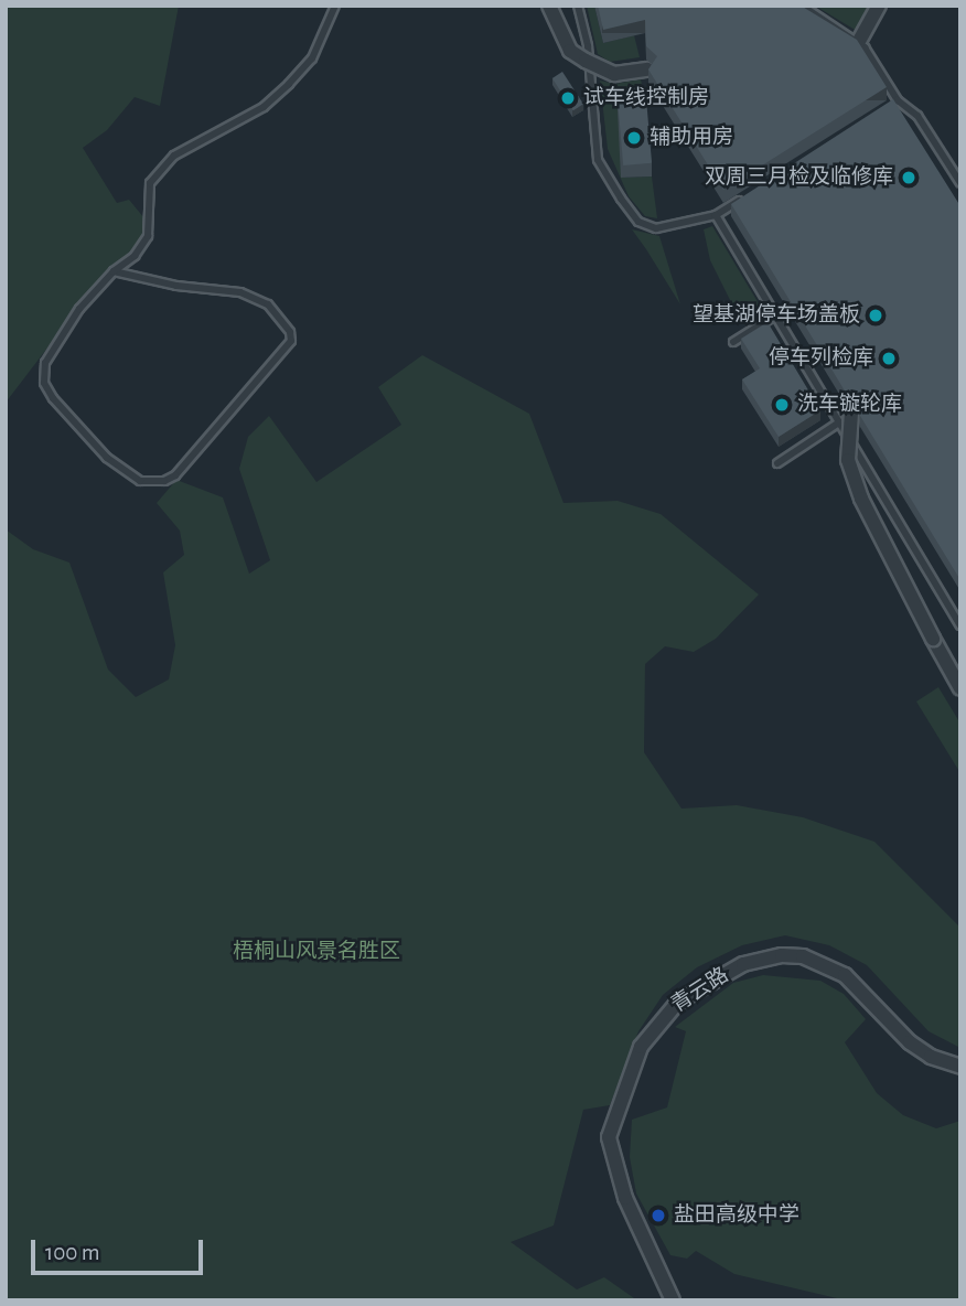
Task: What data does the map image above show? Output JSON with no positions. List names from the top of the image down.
{
  "streets": {
    "street": ["青云路"]
  },
  "parks": ["梧桐山风景名胜区"],
  "places": [
    "试车线控制房",
    "辅助用房",
    "双周三月检及临修库",
    "望基湖停车场盖板",
    "停车列检库",
    "洗车镟轮库",
    "盐田高级中学"
  ],
  "scale_bar": "100 m"
}
